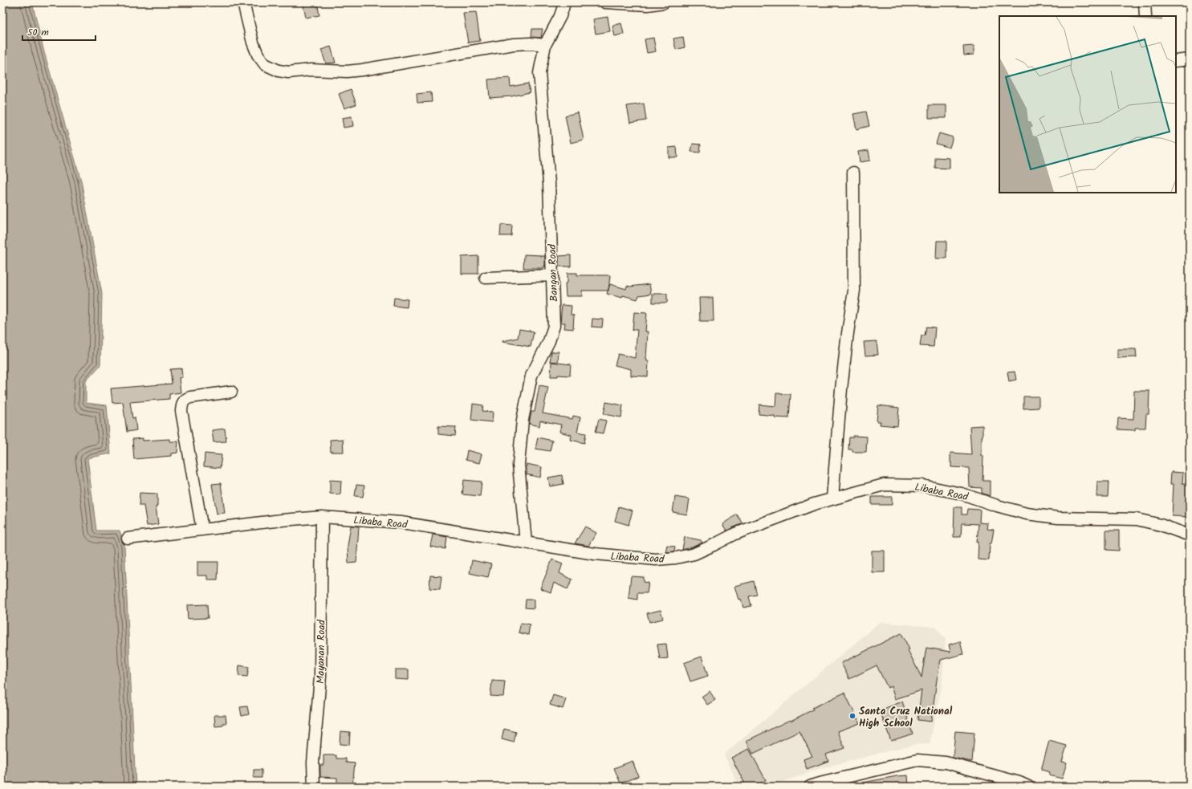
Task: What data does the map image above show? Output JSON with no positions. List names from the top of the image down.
{
  "streets": {
    "street": ["Bangan Road", "Libaba Road", "Mayanan Road"]
  },
  "crossings": [
    ["Bangan Road", "Libaba Road"],
    ["Libaba Road", "Mayanan Road"]
  ],
  "places": ["Santa Cruz National High School"],
  "scale_bar": "50 m"
}
